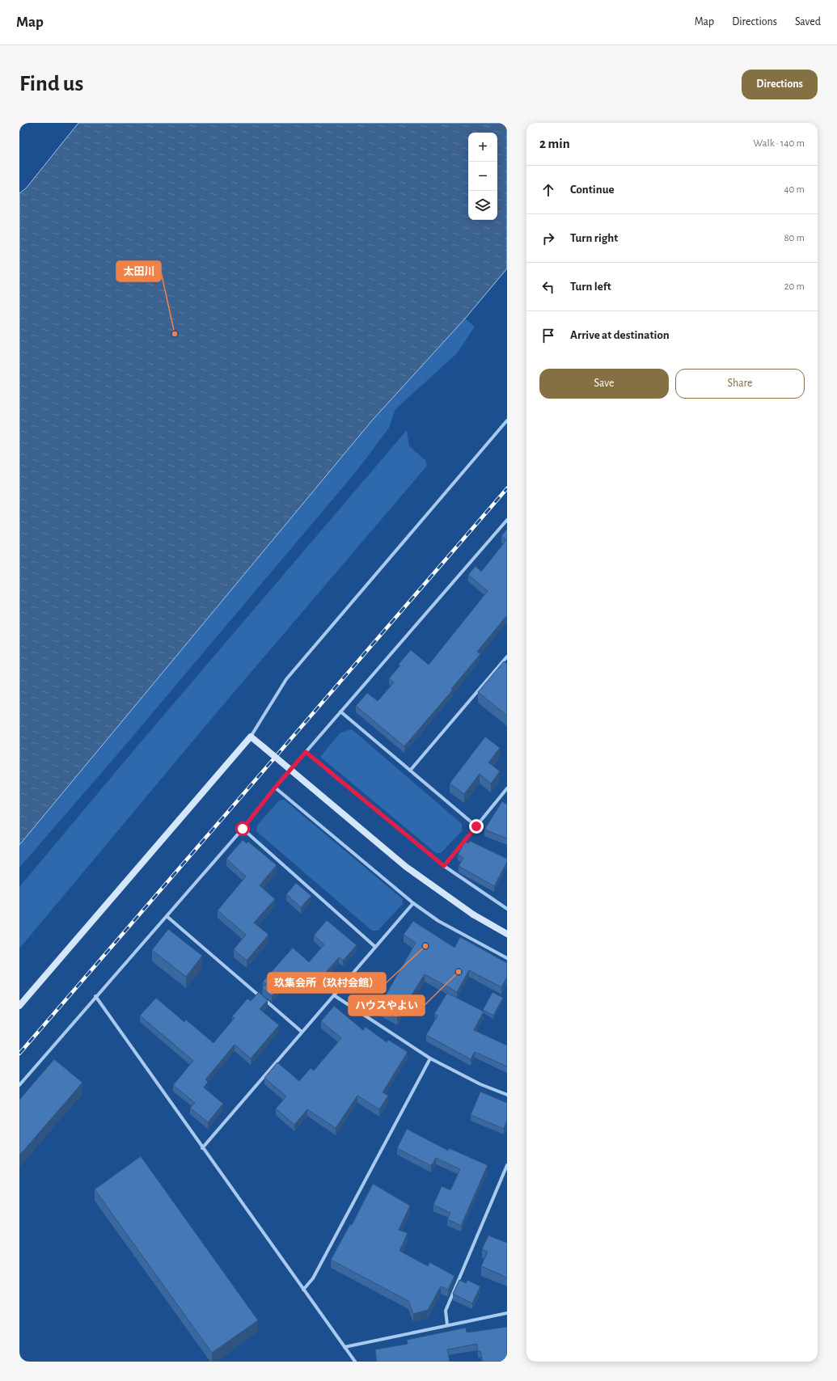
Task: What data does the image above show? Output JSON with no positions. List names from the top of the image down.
{
  "places": ["太田川", "玖集会所（玖村会館）", "ハウスやよい"],
  "page": {
    "header": "Map",
    "nav": ["Map", "Directions", "Saved"],
    "buttons": [
      "Directions",
      ["Save", "Share"]
    ],
    "title": "Find us",
    "heading": ["2 min", "Walk · 140 m"],
    "map_buttons": ["+", "−"],
    "list": [
      ["Continue", "40 m"],
      ["Turn right", "80 m"],
      ["Turn left", "20 m"],
      "Arrive at destination"
    ]
  }
}
